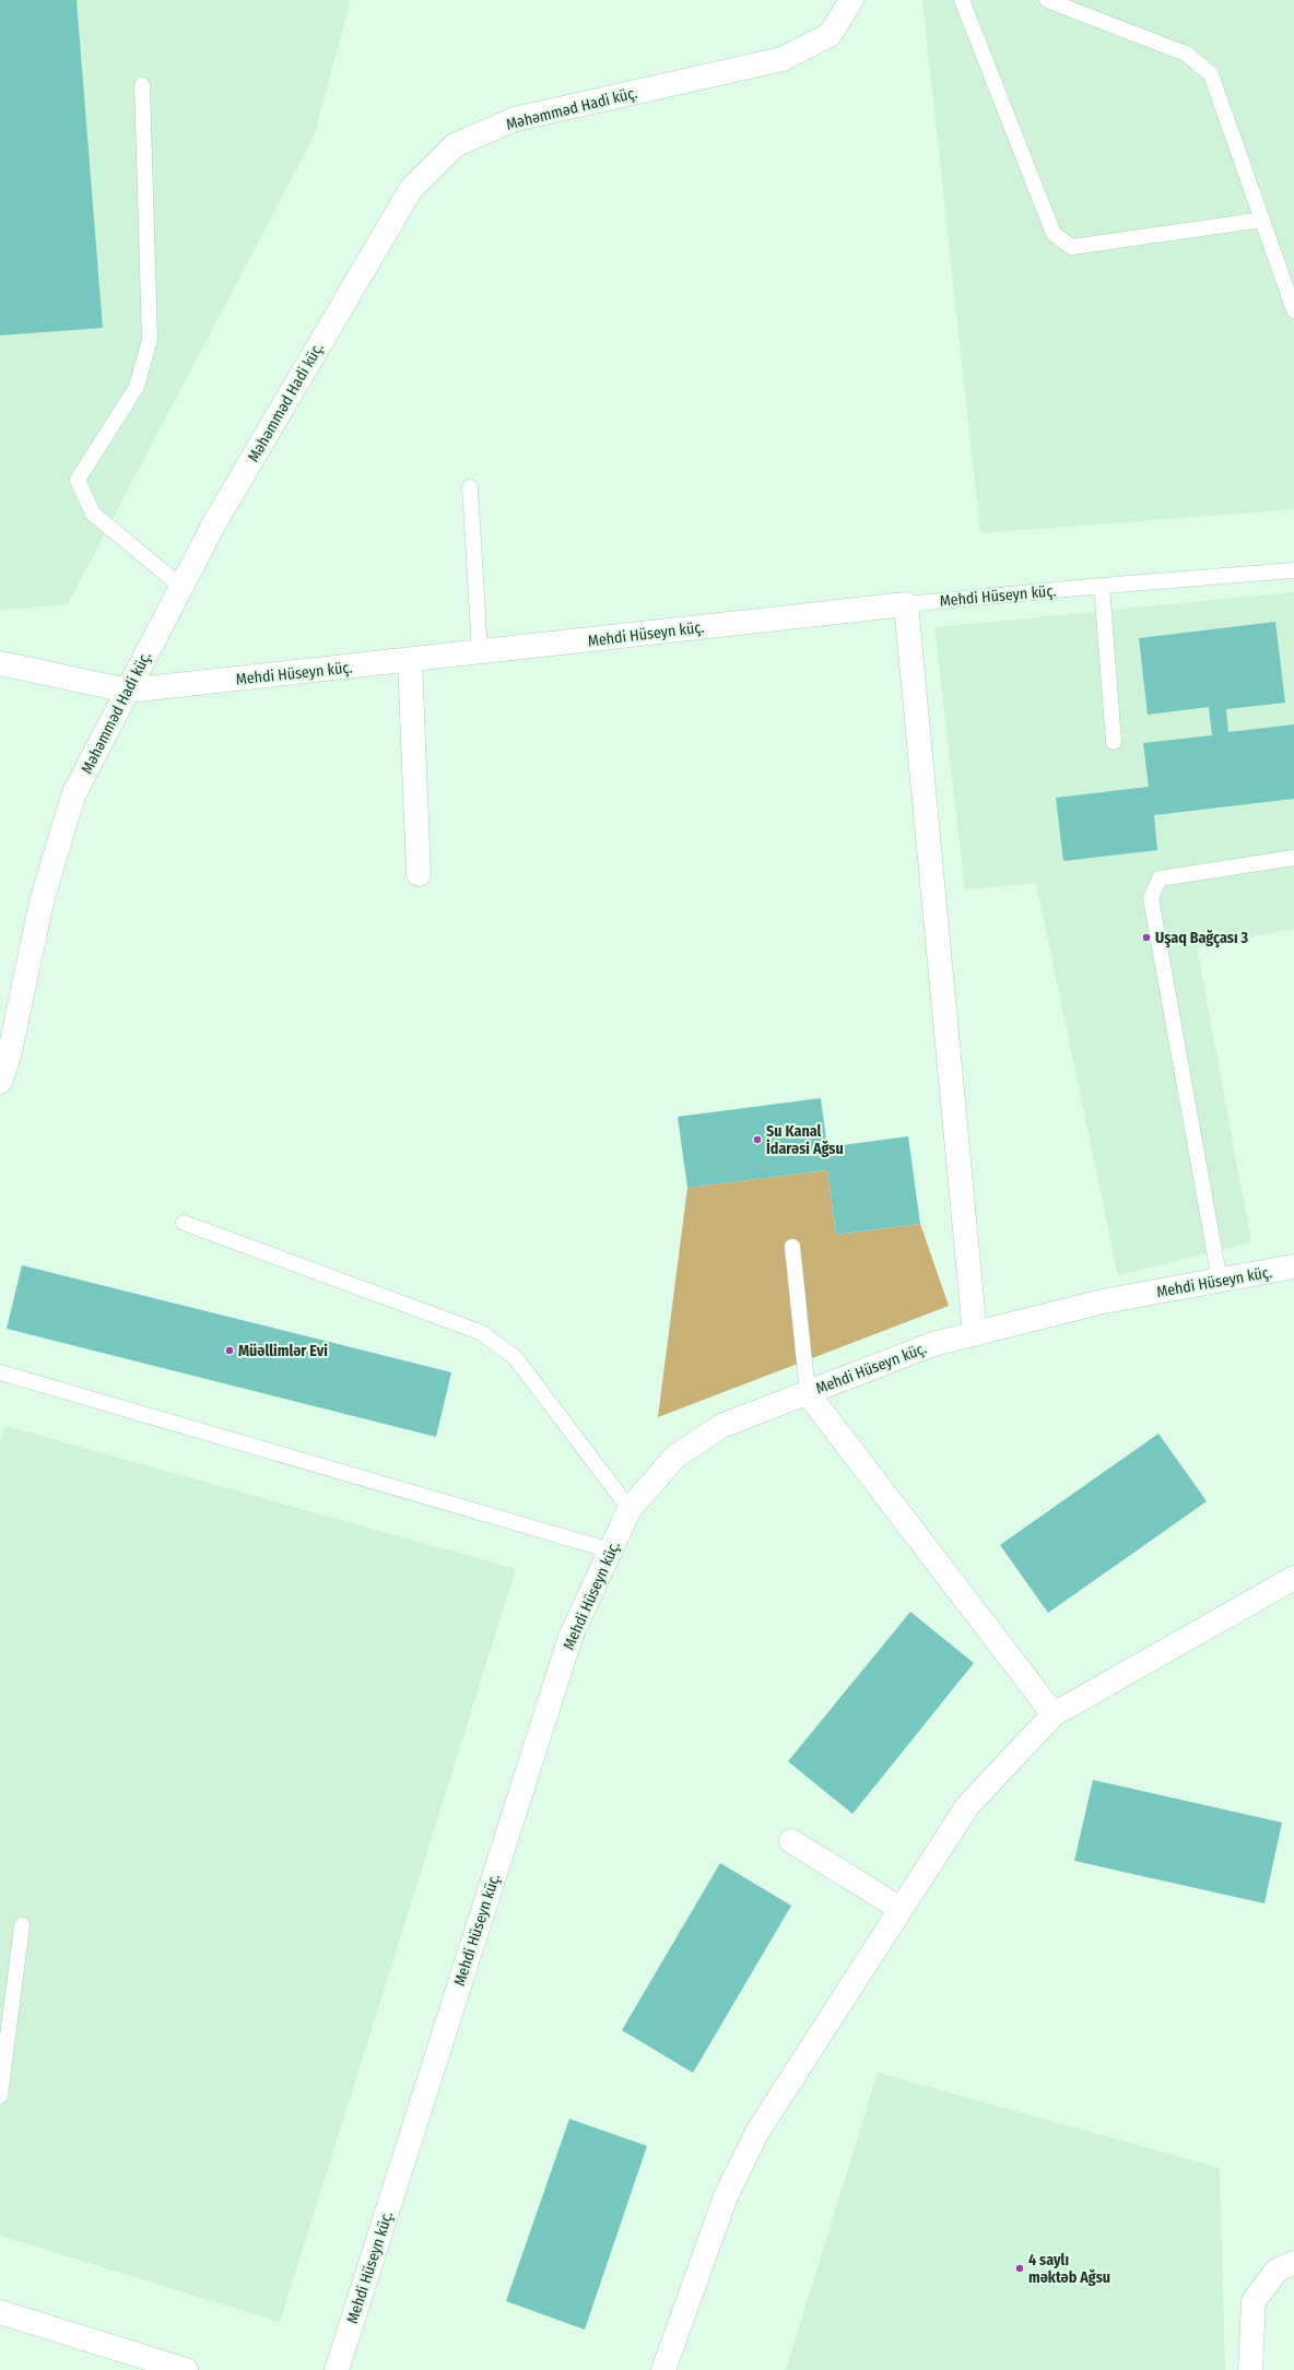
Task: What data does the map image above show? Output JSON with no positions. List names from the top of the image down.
{
  "streets": {
    "street": ["Məhəmməd Hadi küç.", "Mehdi Hüseyn küç."]
  },
  "crossings": [
    ["Məhəmməd Hadi küç.", "Mehdi Hüseyn küç."]
  ],
  "places": [
    "Uşaq Bağçası 3",
    "Su Kanal İdarəsi Ağsu",
    "Müəllimlər Evi",
    "4 saylı məktəb Ağsu"
  ]
}
